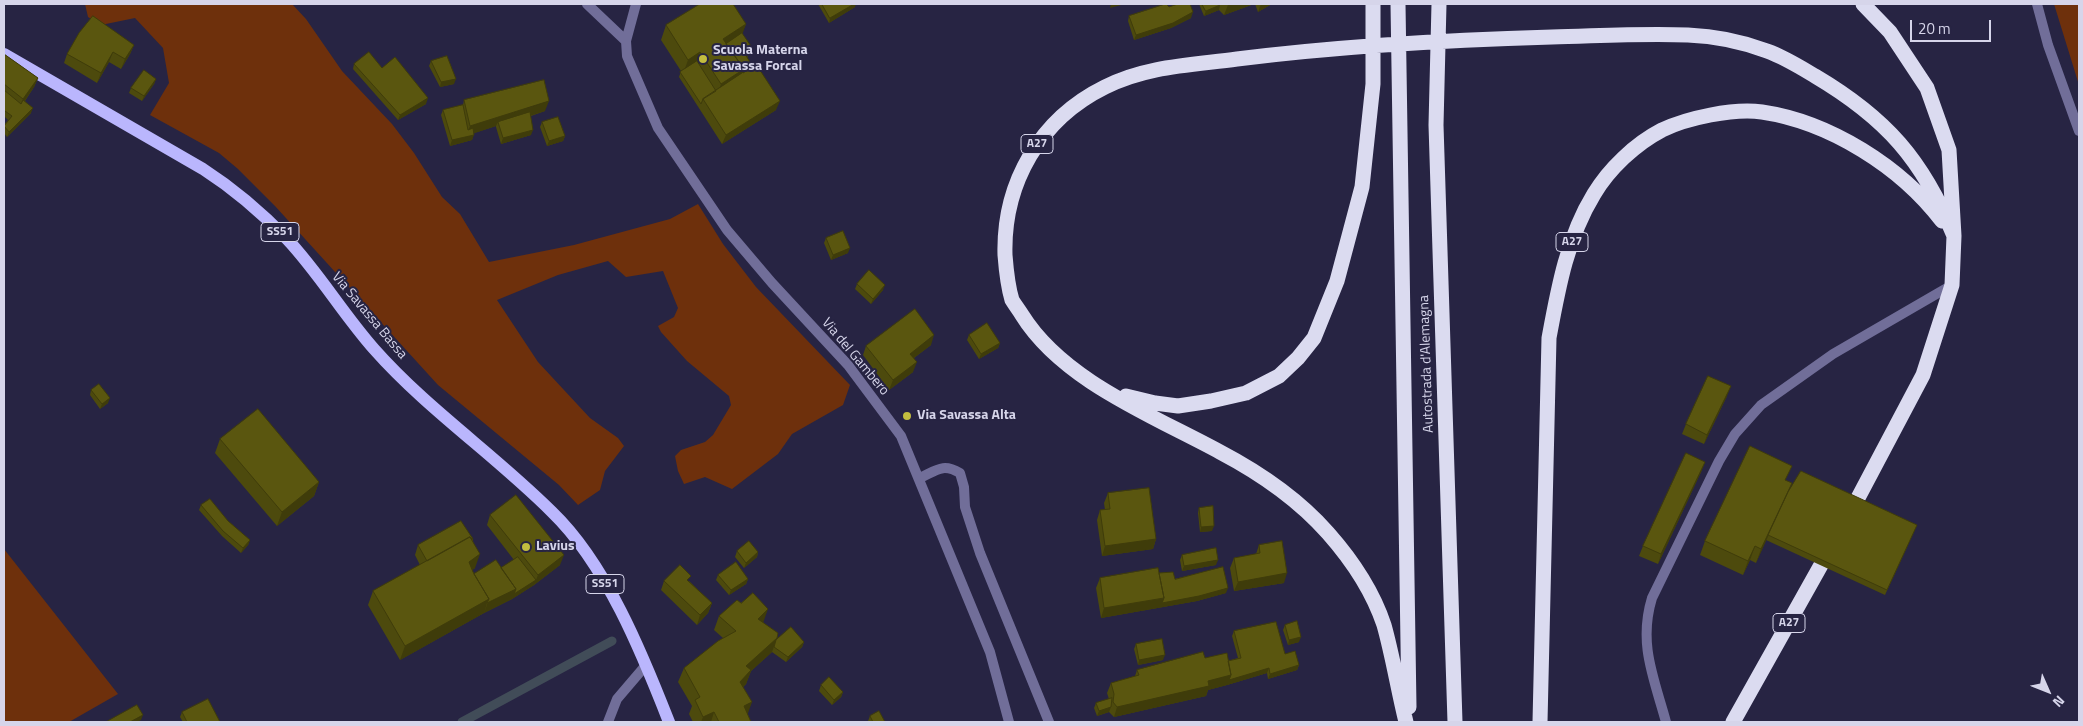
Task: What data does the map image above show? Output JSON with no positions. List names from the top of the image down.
{
  "streets": {
    "highway": ["A27", "Autostrada d'Alemagna"],
    "main road": ["SS51", "Via Savassa Bassa"],
    "street": ["Via del Gambero"]
  },
  "crossings": [
    ["A27", "Autostrada d'Alemagna"]
  ],
  "places": ["Scuola Materna Savassa Forcal", "Via Savassa Alta", "Lavius"],
  "scale_bar": "20 m",
  "north": "bottom right"
}
